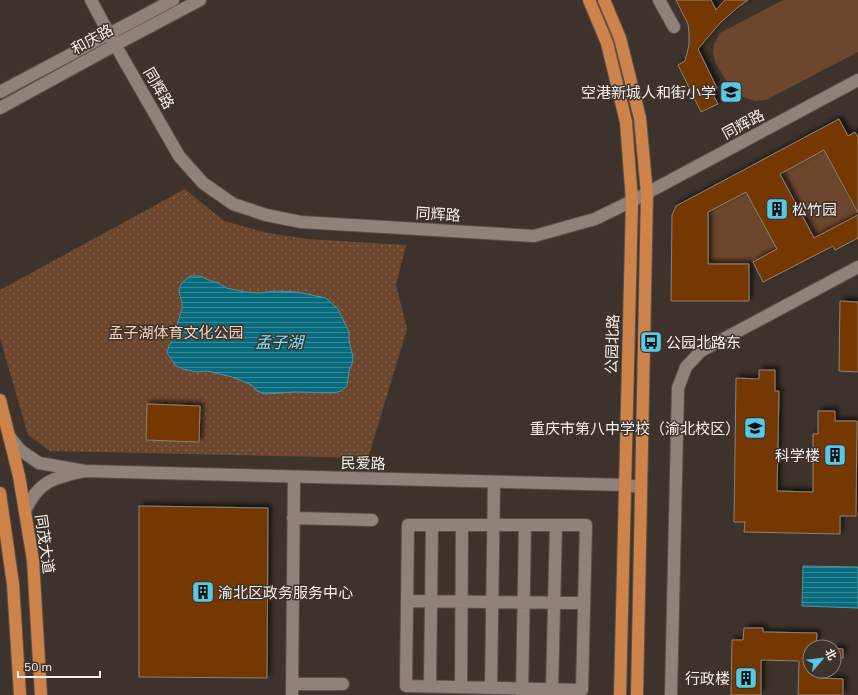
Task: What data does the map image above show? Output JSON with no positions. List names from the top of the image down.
{
  "streets": {
    "main road": ["公园北路", "同茂大道"],
    "street": ["和庆路", "同辉路", "民爱路"]
  },
  "crossings": [
    ["和庆路", "同辉路"],
    ["同辉路", "公园北路"],
    ["公园北路", "民爱路"]
  ],
  "water": ["孟子湖"],
  "parks": ["孟子湖体育文化公园"],
  "places": {
    "school or university": ["空港新城人和街小学", "重庆市第八中学校（渝北校区）"],
    "building": [
      "松竹园",
      "科学楼",
      "渝北区政务服务中心",
      "行政楼"
    ],
    "bus stop": ["公园北路东"]
  },
  "scale_bar": "50 m",
  "north": "top right"
}
